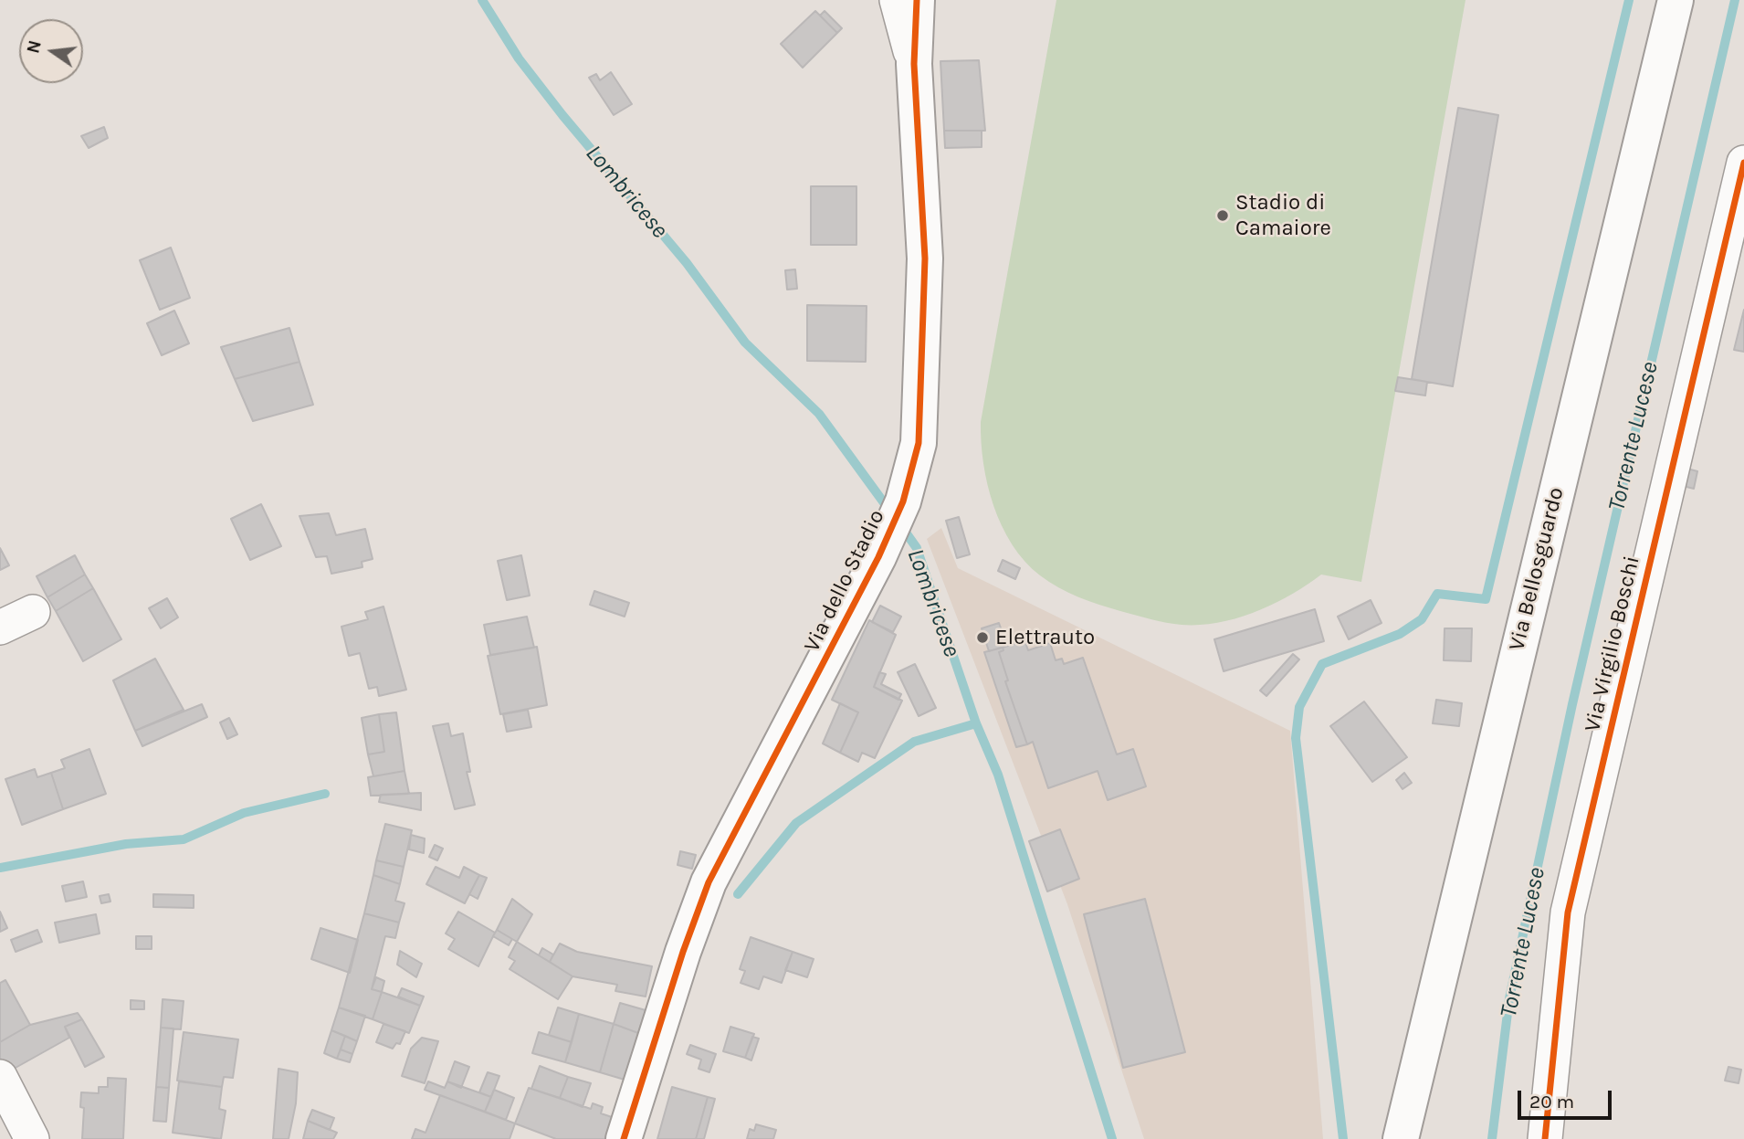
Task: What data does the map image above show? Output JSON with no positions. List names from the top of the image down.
{
  "streets": {
    "street": ["Via Bellosguardo", "Via dello Stadio", "Via Virgilio Boschi"]
  },
  "water": ["Lombricese", "Torrente Lucese"],
  "places": ["Stadio di Camaiore", "Elettrauto"],
  "scale_bar": "20 m",
  "north": "left"
}
